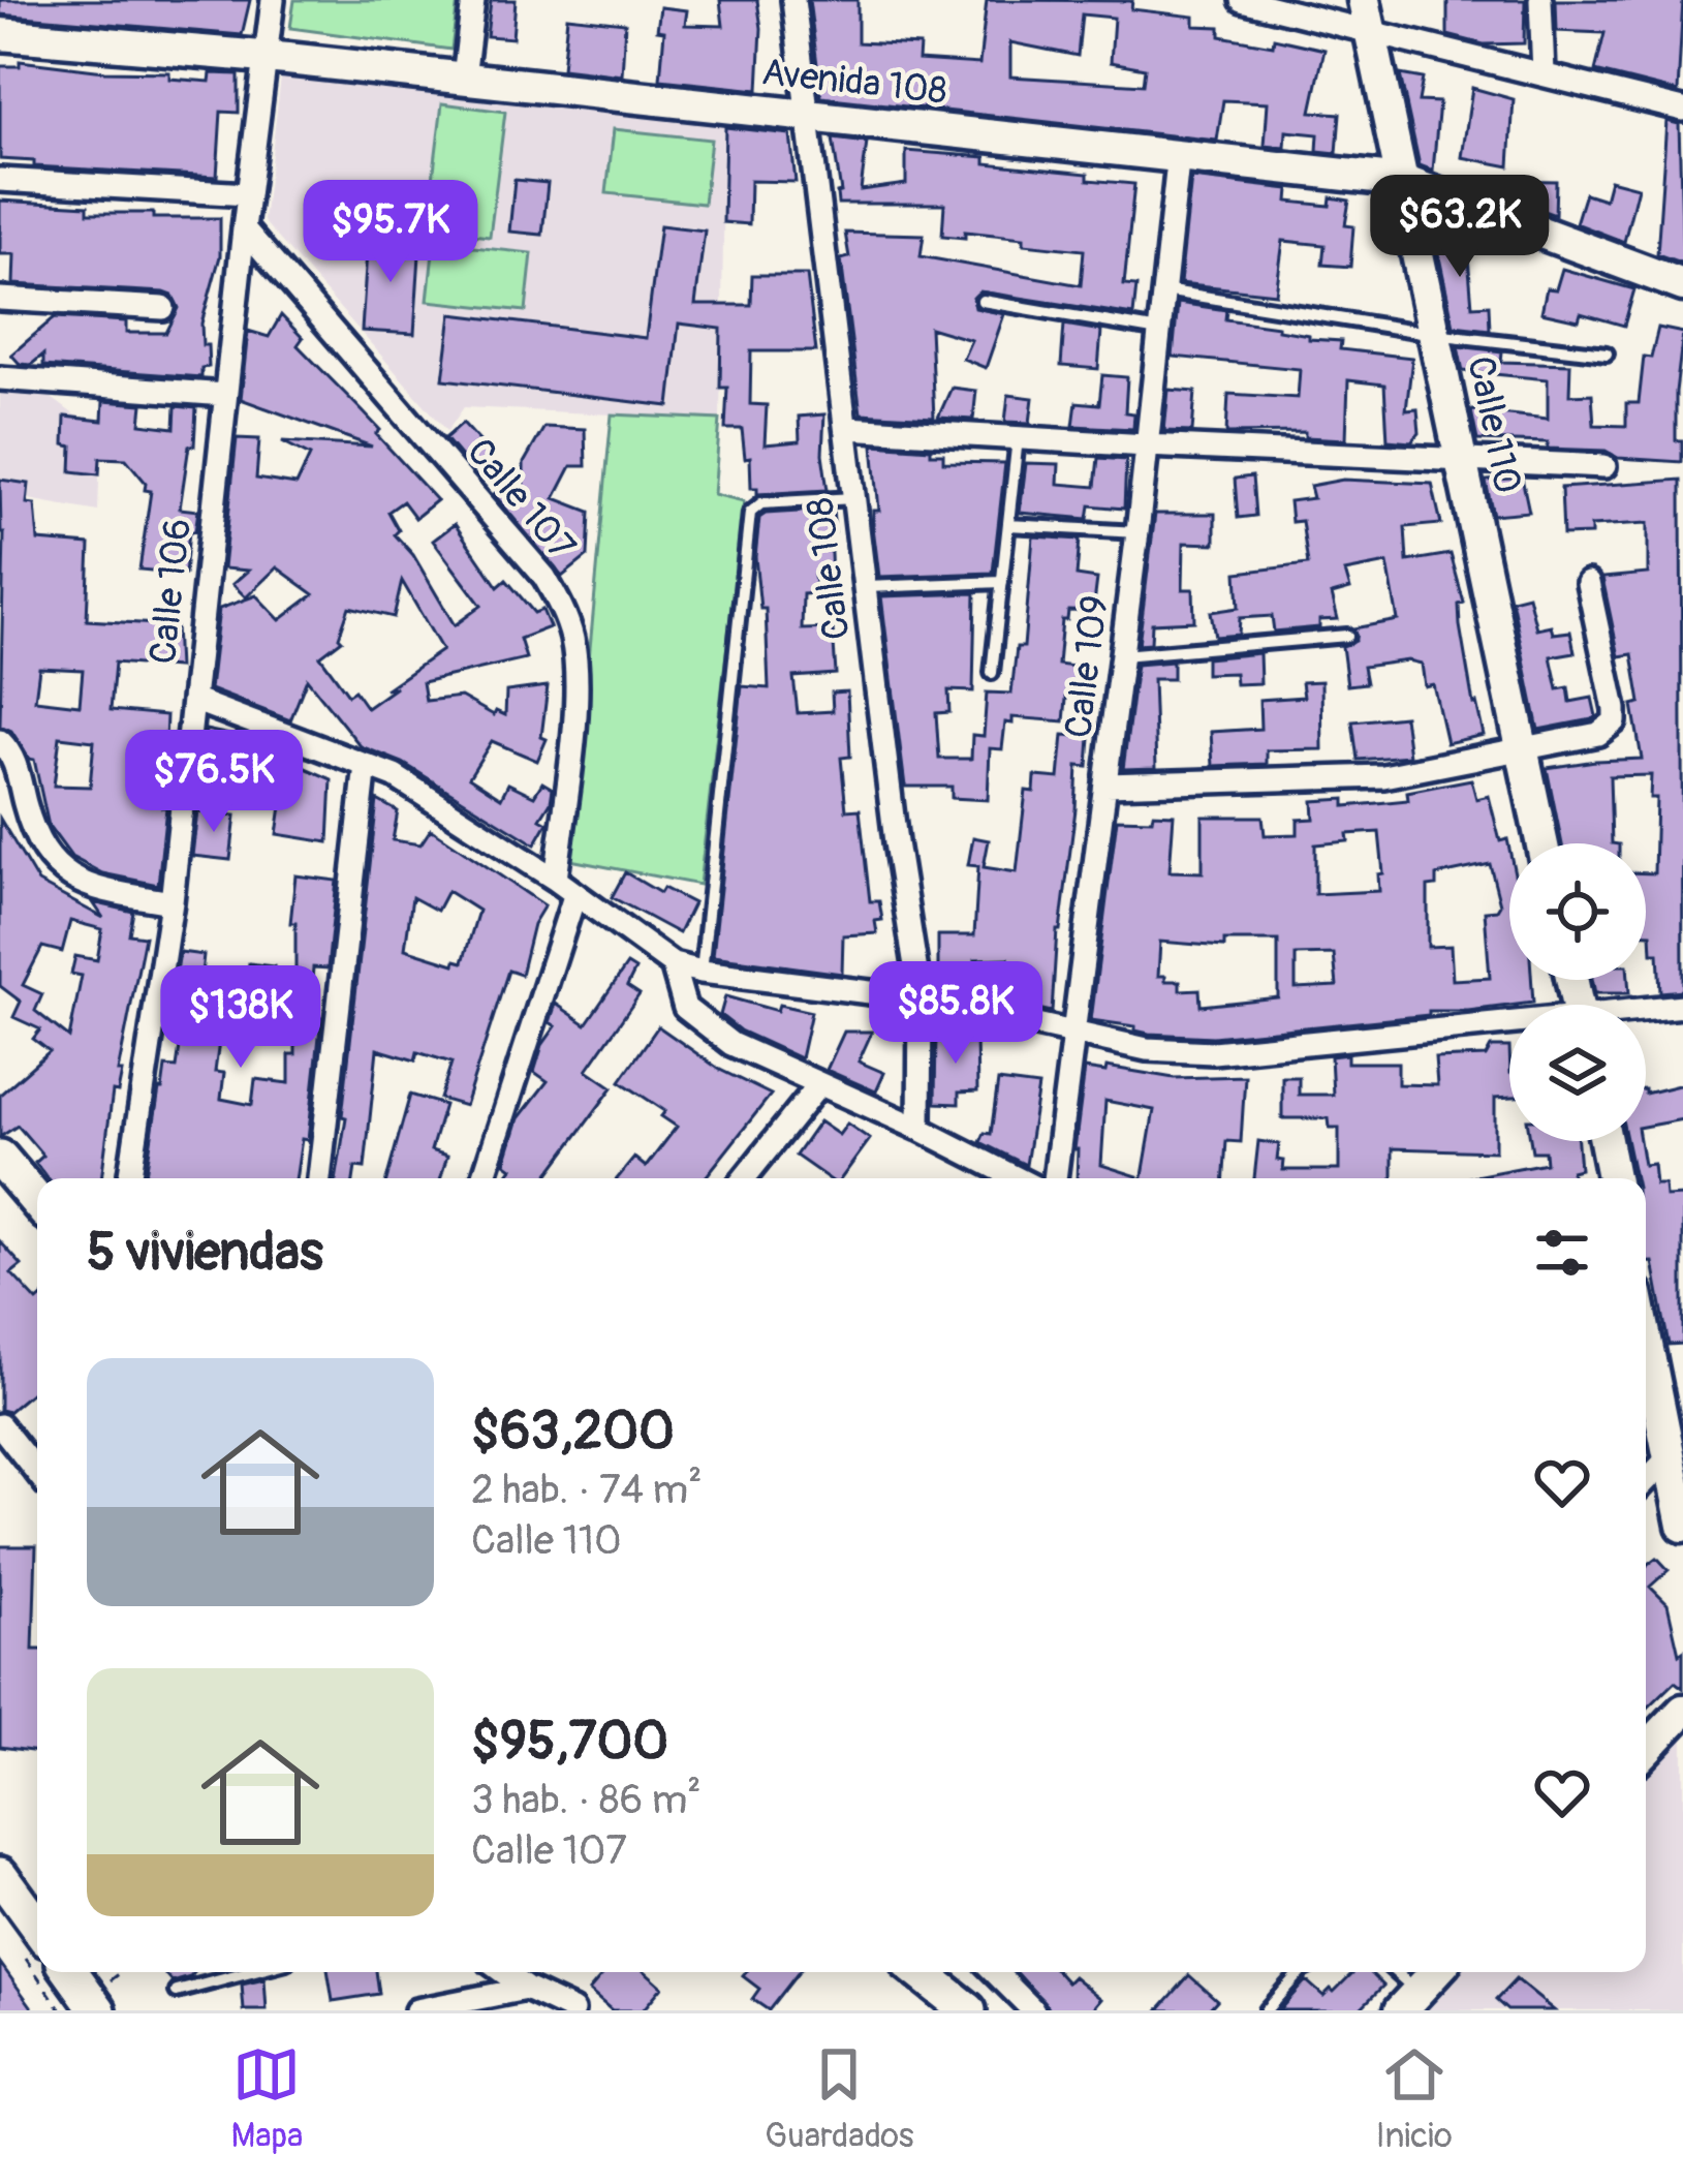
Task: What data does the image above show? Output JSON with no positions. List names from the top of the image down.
{
  "streets": {
    "street": [
      "Avenida 108",
      "Calle 110",
      "Calle 107",
      "Calle 108",
      "Calle 106",
      "Calle 109"
    ]
  },
  "crossings": [
    ["Avenida 108", "Calle 110"],
    ["Avenida 108", "Calle 108"],
    ["Avenida 108", "Calle 106"],
    ["Avenida 108", "Calle 109"],
    ["Calle 107", "Calle 106"]
  ],
  "page": {
    "price": [
      "$63.2K",
      "$95.7K",
      "$76.5K",
      "$85.8K",
      "$138K"
    ],
    "heading": "5 viviendas",
    "list": [
      {
        "name": "$63,200",
        "note": "2 hab. · 74 m² · Calle 110"
      },
      {
        "name": "$95,700",
        "note": "3 hab. · 86 m² · Calle 107"
      }
    ],
    "tabs": ["Mapa", "Guardados", "Inicio"]
  }
}
